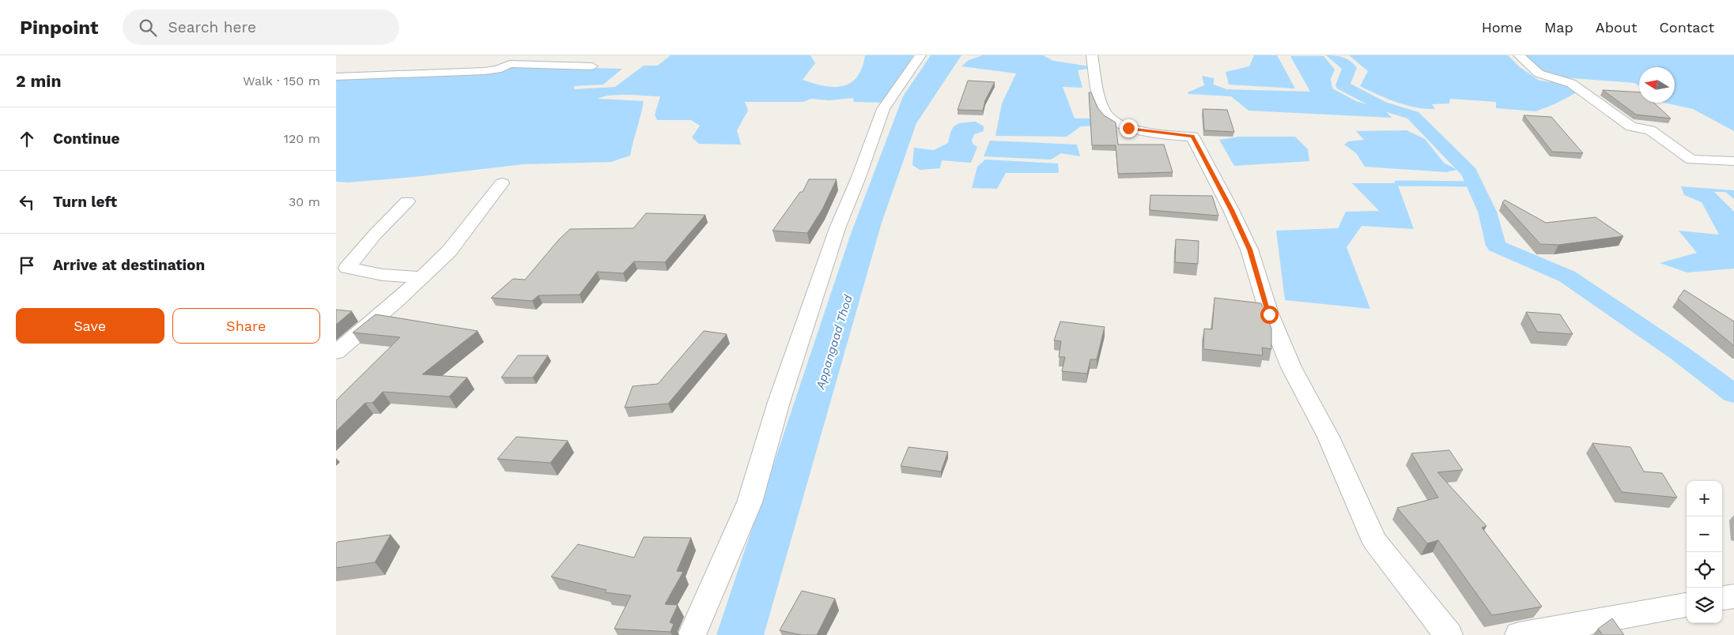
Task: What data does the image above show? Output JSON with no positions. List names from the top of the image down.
{
  "water": ["Appangaad Thod"],
  "north": "left",
  "page": {
    "header": "Pinpoint",
    "search": "Search here",
    "nav": [
      "Home",
      "Map",
      "About",
      "Contact"
    ],
    "heading": ["2 min", "Walk · 150 m"],
    "list": [
      ["Continue", "120 m"],
      ["Turn left", "30 m"],
      "Arrive at destination"
    ],
    "buttons": ["Save", "Share"],
    "map_buttons": ["+", "−"]
  }
}
